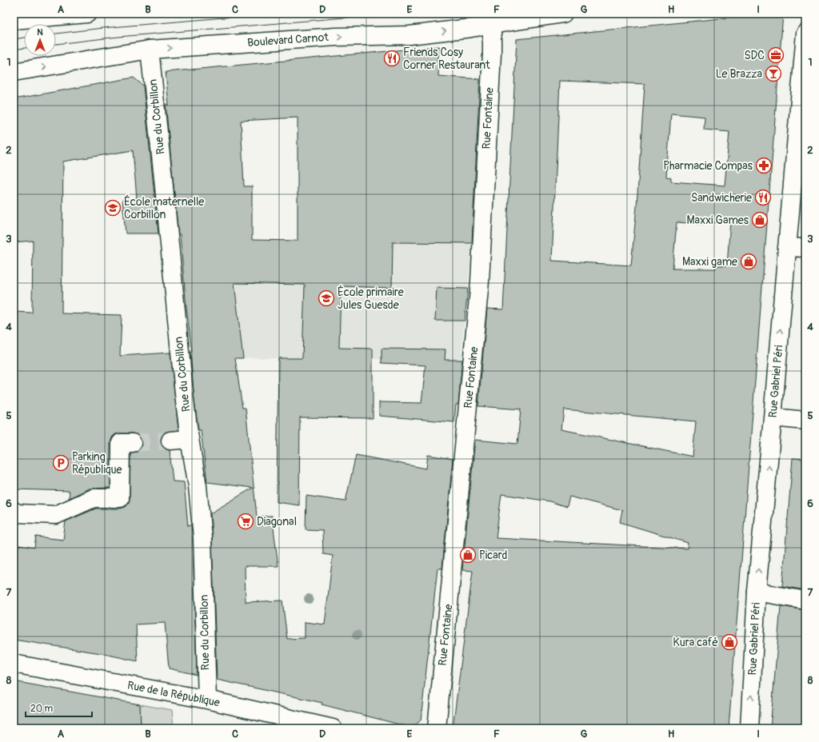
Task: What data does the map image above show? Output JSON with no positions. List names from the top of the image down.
{
  "streets": {
    "street": [
      "Boulevard Carnot",
      "Rue du Corbillon",
      "Rue Fontaine",
      "Rue Gabriel Péri",
      "Rue de la République"
    ]
  },
  "crossings": [
    ["Boulevard Carnot", "Rue du Corbillon"],
    ["Boulevard Carnot", "Rue Fontaine"],
    ["Rue du Corbillon", "Rue de la République"]
  ],
  "one_way": ["Boulevard Carnot", "Rue Gabriel Péri"],
  "places": {
    "office": ["SDC"],
    "restaurant": ["Friends Cosy Corner Restaurant", "Sandwicherie"],
    "bar": ["Le Brazza"],
    "pharmacy": ["Pharmacie Compas"],
    "school or university": ["École maternelle Corbillon", "École primaire Jules Guesde"],
    "shop": [
      "Maxxi Games",
      "Maxxi game",
      "Picard",
      "Kura café"
    ],
    "parking": ["Parking République"],
    "supermarket": ["Diagonal"]
  },
  "scale_bar": "20 m",
  "north": "top",
  "grid": {
    "columns": [
      "A",
      "B",
      "C",
      "D",
      "E",
      "F",
      "G",
      "H",
      "I"
    ],
    "rows": [
      "1",
      "2",
      "3",
      "4",
      "5",
      "6",
      "7",
      "8"
    ]
  }
}
